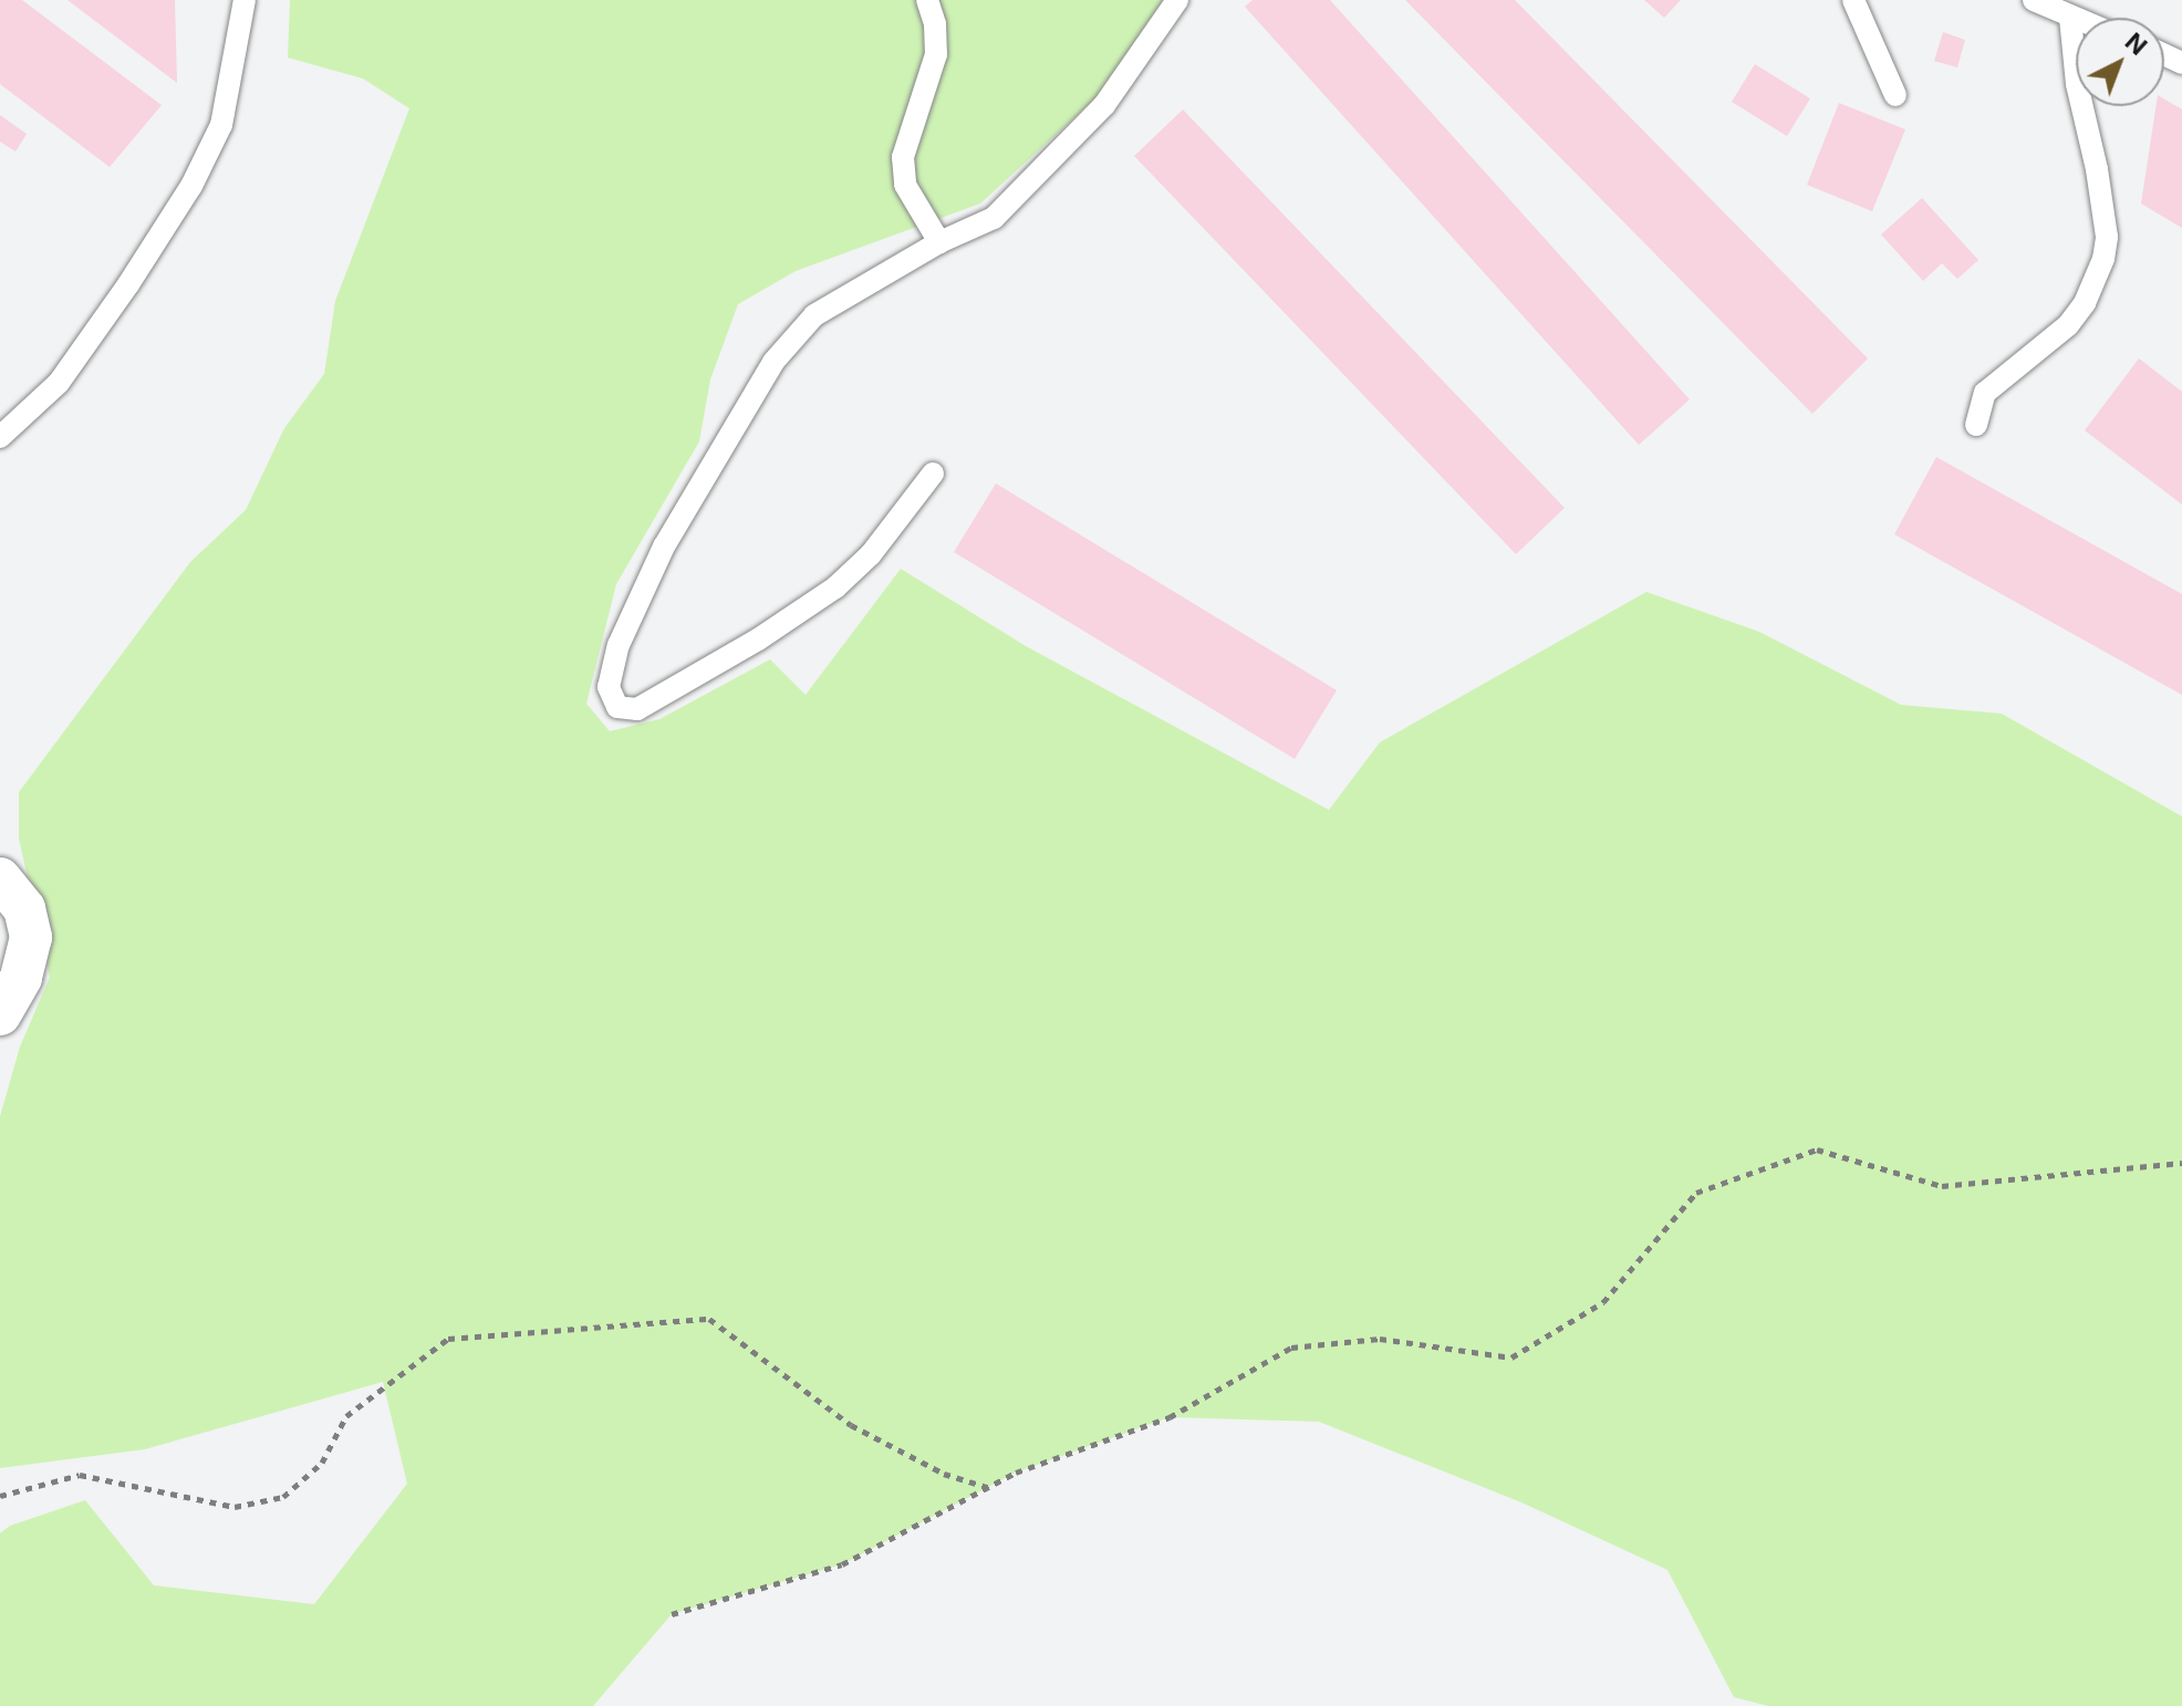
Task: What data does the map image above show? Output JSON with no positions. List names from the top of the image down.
{
  "north": "top right"
}
